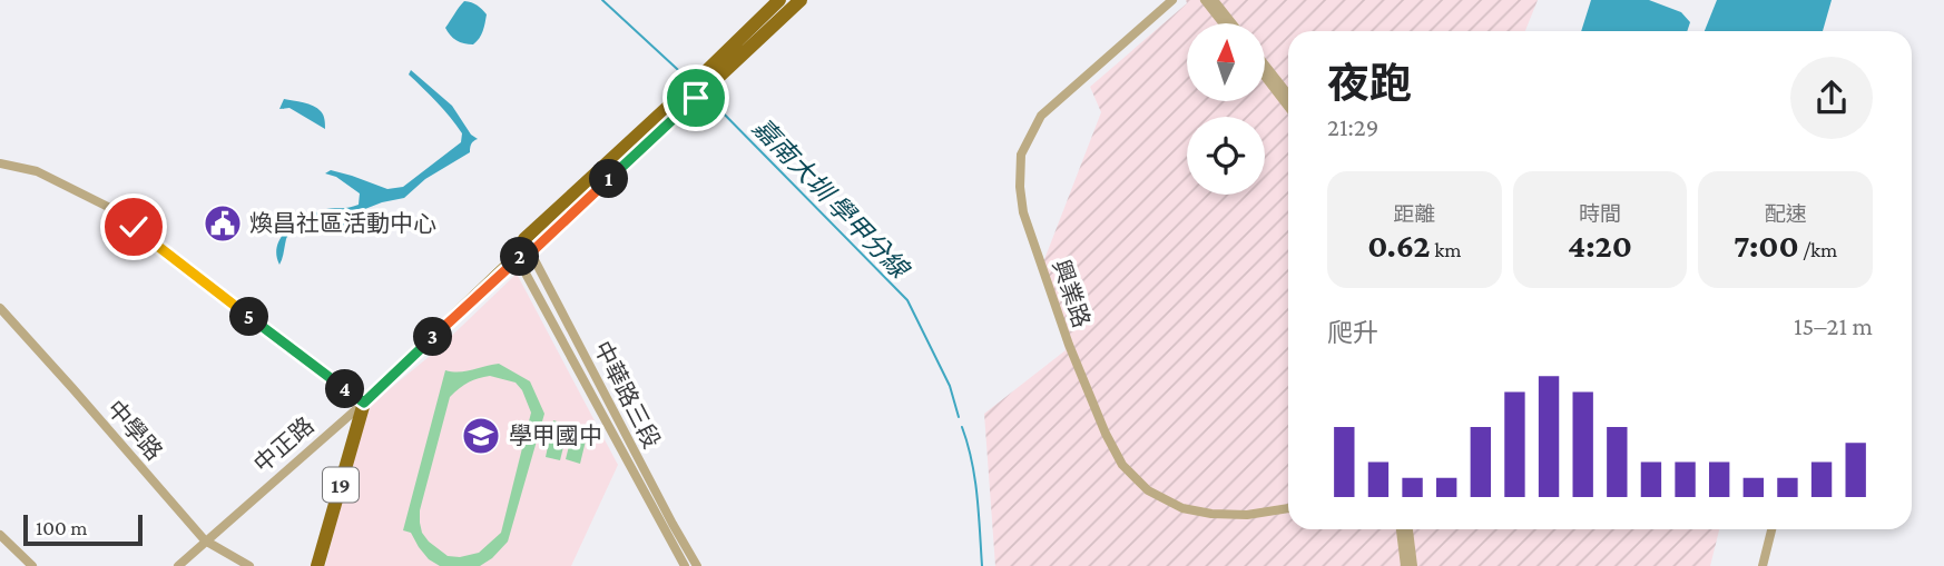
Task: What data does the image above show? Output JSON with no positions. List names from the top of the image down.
{
  "streets": {
    "main road": ["中正路", "19"],
    "street": ["興業路", "中華路三段", "中學路"]
  },
  "crossings": [
    ["中華路三段", "中正路"],
    ["中學路", "中正路"],
    ["中正路", "19"]
  ],
  "water": ["嘉南大圳 學甲分線"],
  "places": {
    "public building": ["煥昌社區活動中心"],
    "school or university": ["學甲國中"]
  },
  "scale_bar": "100 m",
  "north": "top",
  "page": {
    "heading": ["夜跑", "21:29"],
    "pins": [
      "1",
      "2",
      "5",
      "3",
      "4"
    ],
    "stats": [
      ["距離", "0.62 km"],
      ["時間", "4:20"],
      ["配速", "7:00 /km"]
    ],
    "chart": ["爬升", "15–21 m"],
    "scale": "100 m"
  }
}
